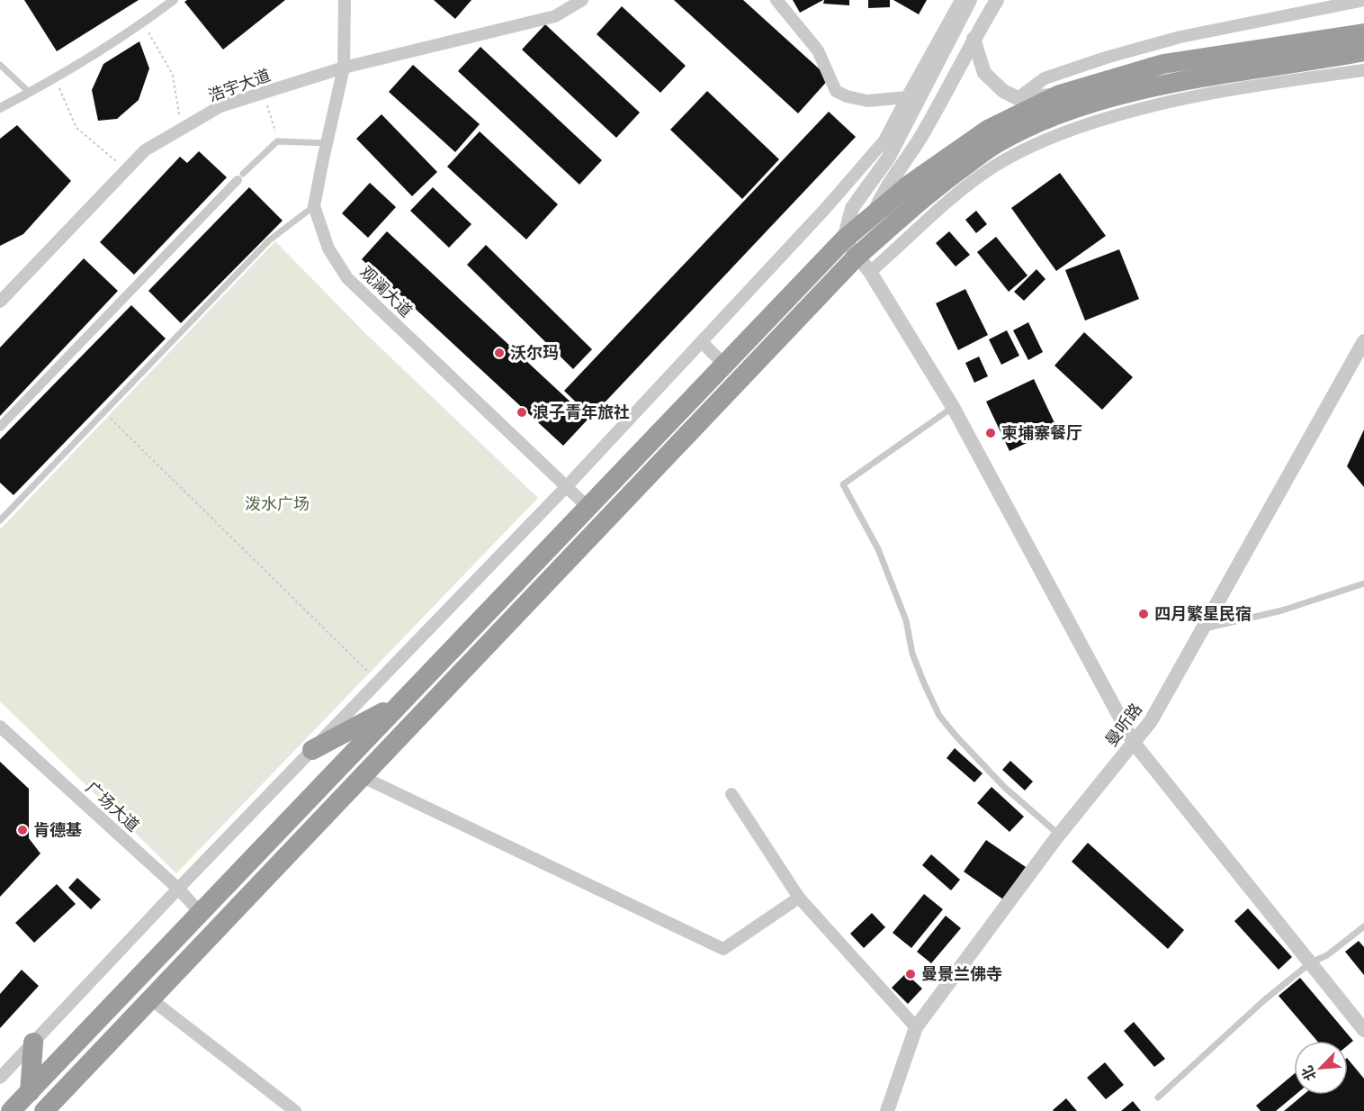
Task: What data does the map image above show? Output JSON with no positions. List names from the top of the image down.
{
  "streets": {
    "street": [
      "浩宇大道",
      "观澜大道",
      "曼听路",
      "广场大道"
    ]
  },
  "crossings": [
    ["浩宇大道", "观澜大道"]
  ],
  "parks": ["泼水广场"],
  "places": [
    "沃尔玛",
    "浪子青年旅社",
    "柬埔寨餐厅",
    "四月繁星民宿",
    "肯德基",
    "曼景兰佛寺"
  ],
  "north": "bottom left"
}
